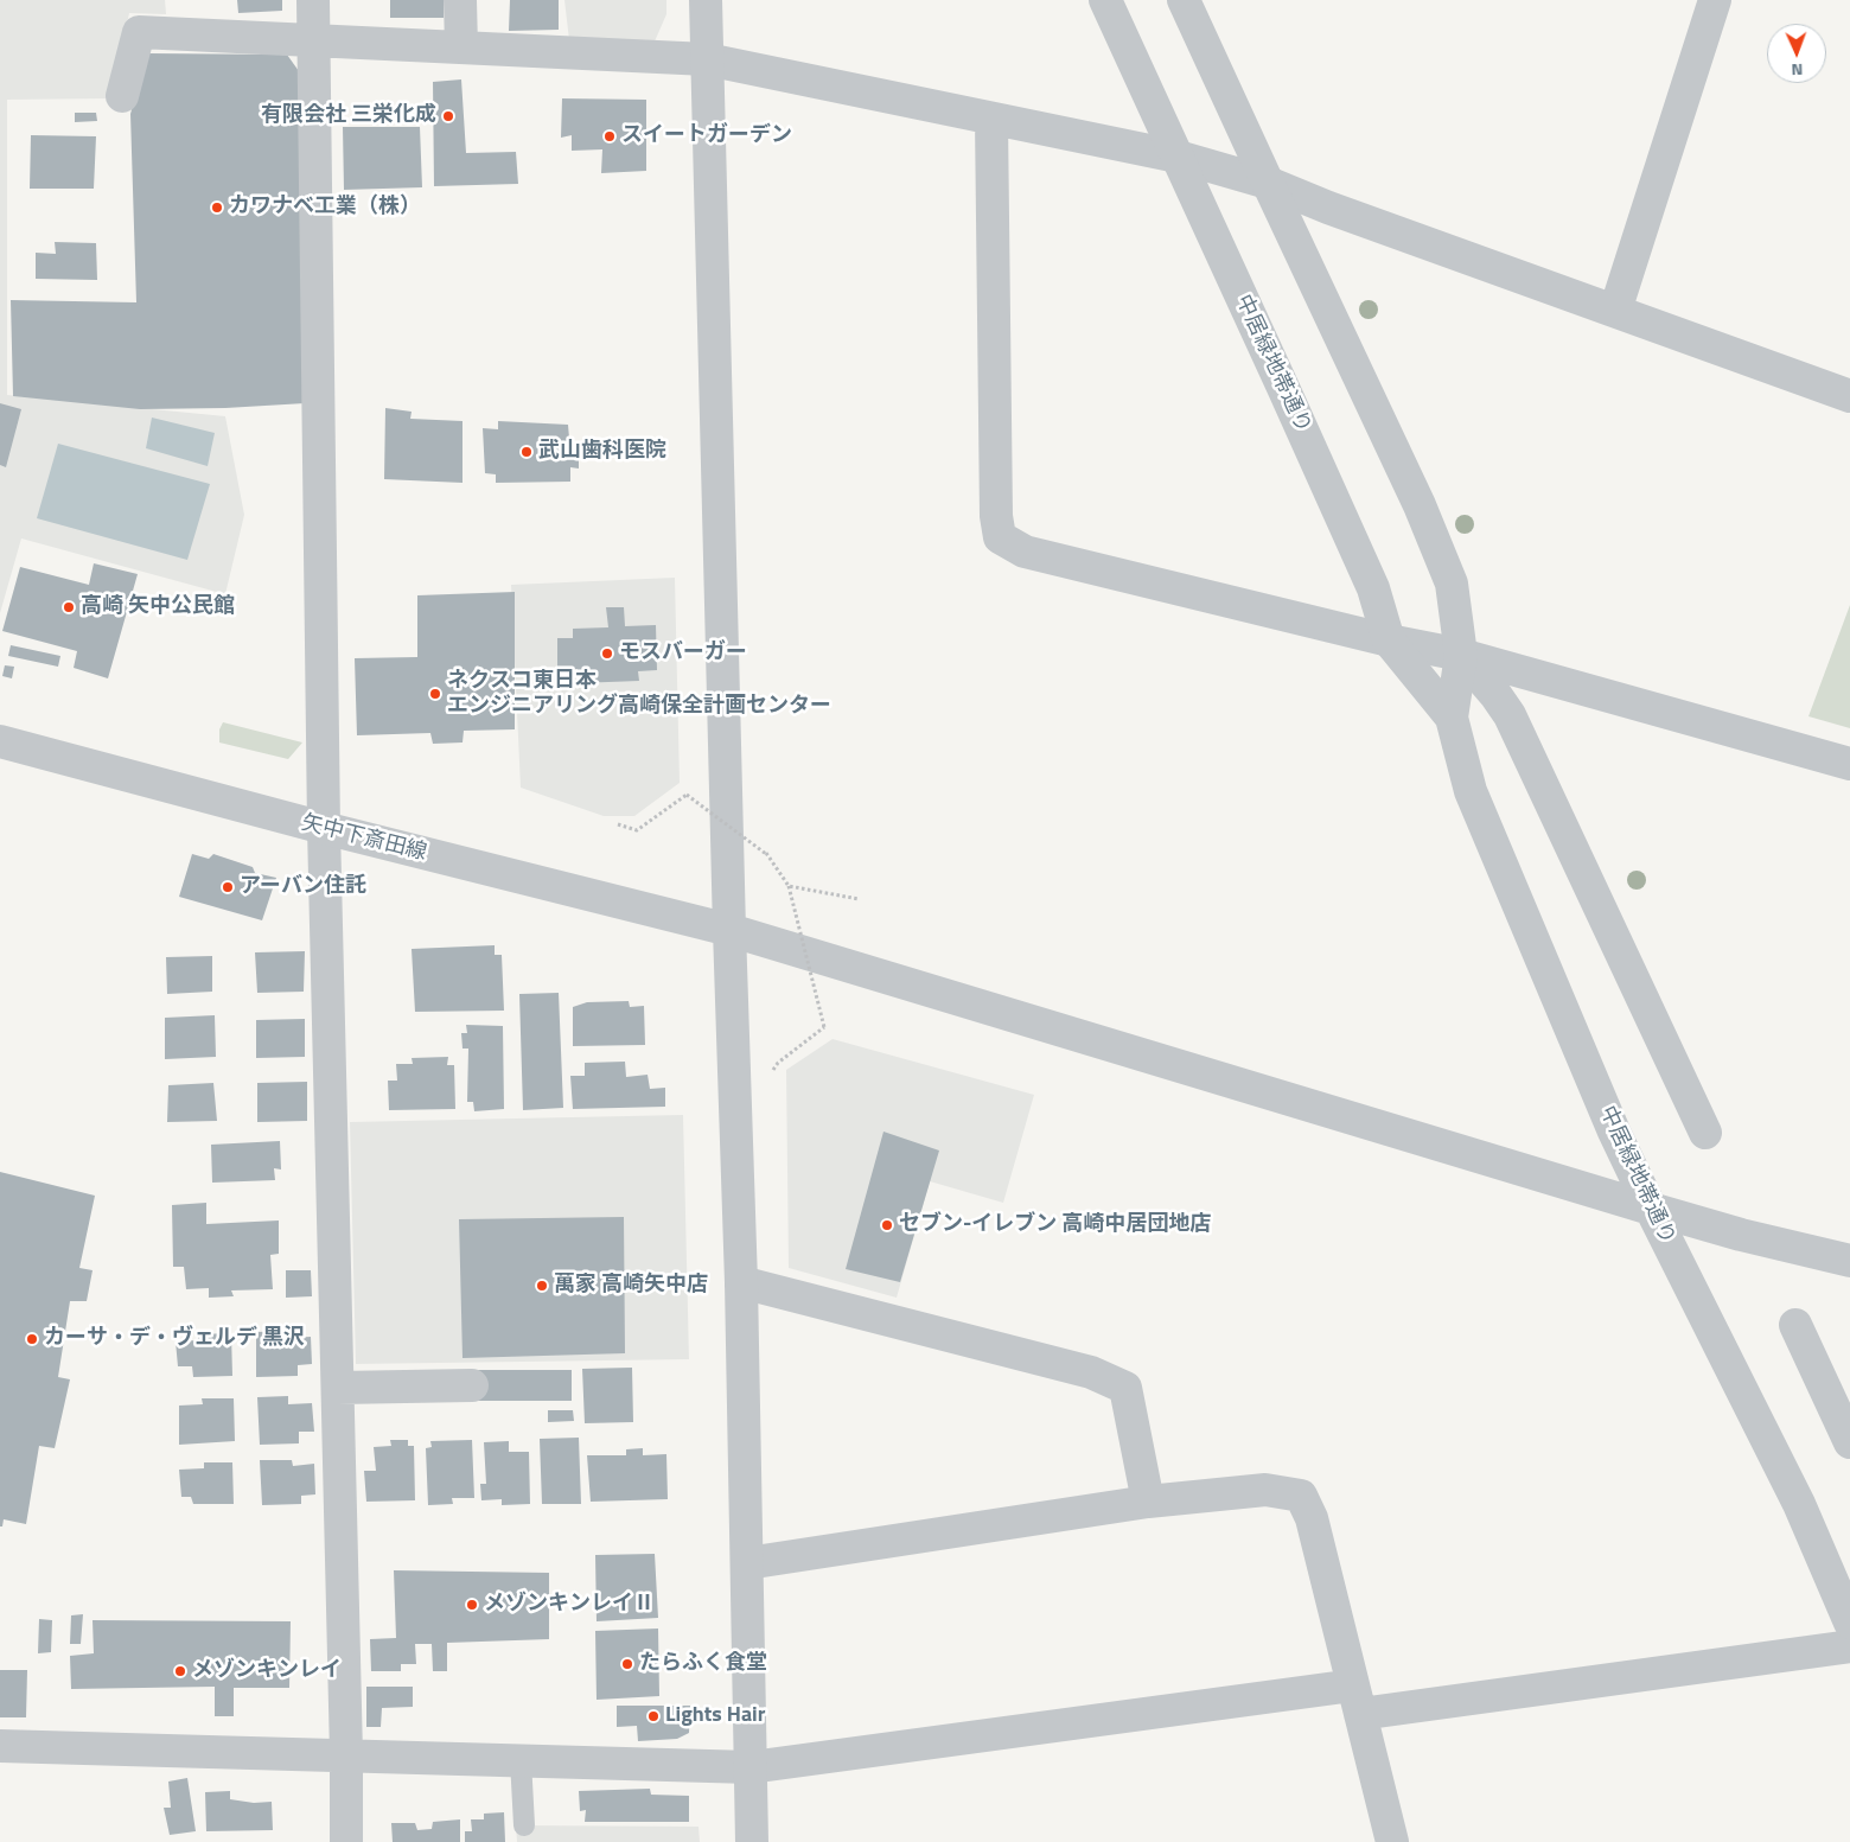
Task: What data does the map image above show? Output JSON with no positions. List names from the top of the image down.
{
  "streets": {
    "street": ["中居緑地帯通り", "矢中下斎田線"]
  },
  "crossings": [
    ["中居緑地帯通り", "矢中下斎田線"]
  ],
  "places": [
    "有限会社 三栄化成",
    "スイートガーデン",
    "カワナベ工業（株）",
    "武山歯科医院",
    "高崎 矢中公民館",
    "モスバーガー",
    "ネクスコ東日本 エンジニアリング高崎保全計画センター",
    "アーバン住託",
    "セブン-イレブン 高崎中居団地店",
    "萬家 高崎矢中店",
    "カーサ・デ・ヴェルデ 黒沢",
    "メゾンキンレイⅡ",
    "たらふく食堂",
    "メゾンキンレイ",
    "Lights Hair"
  ],
  "north": "bottom"
}
